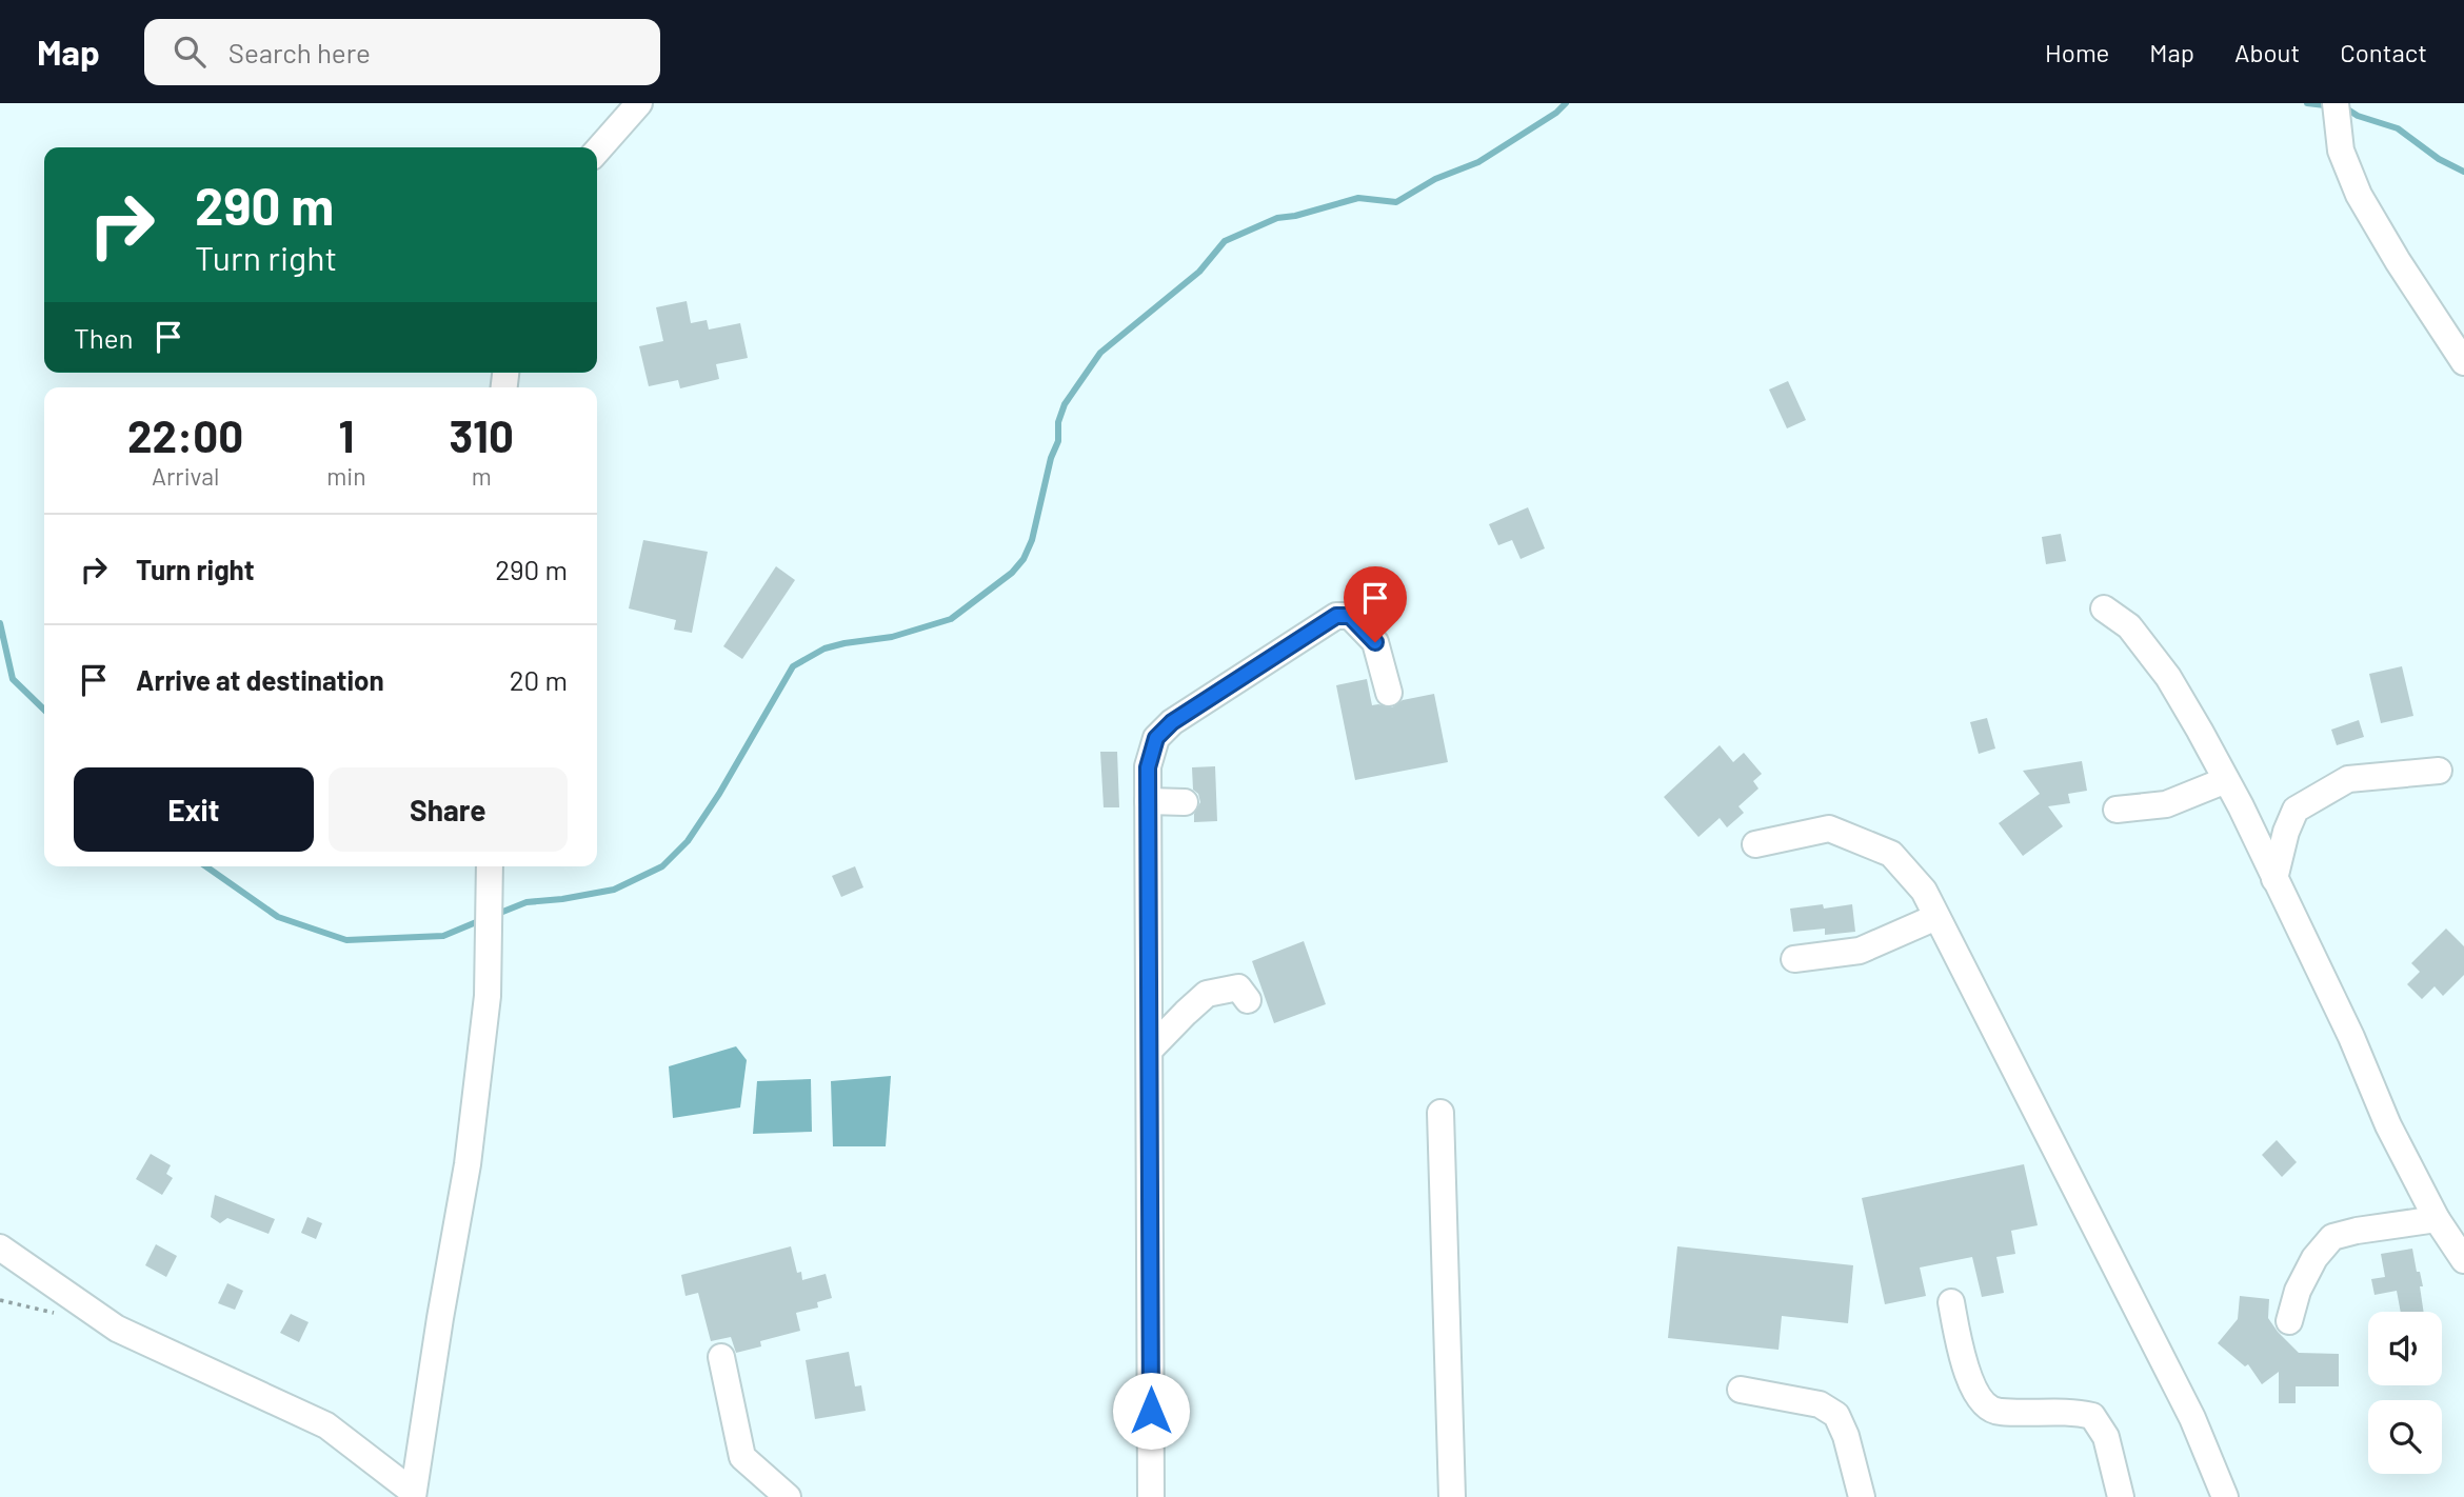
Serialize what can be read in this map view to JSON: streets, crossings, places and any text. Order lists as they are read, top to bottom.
{
  "page": {
    "header": "Map",
    "search": "Search here",
    "nav": [
      "Home",
      "Map",
      "About",
      "Contact"
    ],
    "turn": ["290 m", "Turn right"],
    "then": "Then",
    "eta": [
      "22:00",
      "Arrival",
      "1",
      "min",
      "310",
      "m"
    ],
    "list": [
      {
        "name": "Turn right",
        "value": "290 m"
      },
      {
        "name": "Arrive at destination",
        "value": "20 m"
      }
    ],
    "buttons": ["Exit", "Share"]
  }
}
